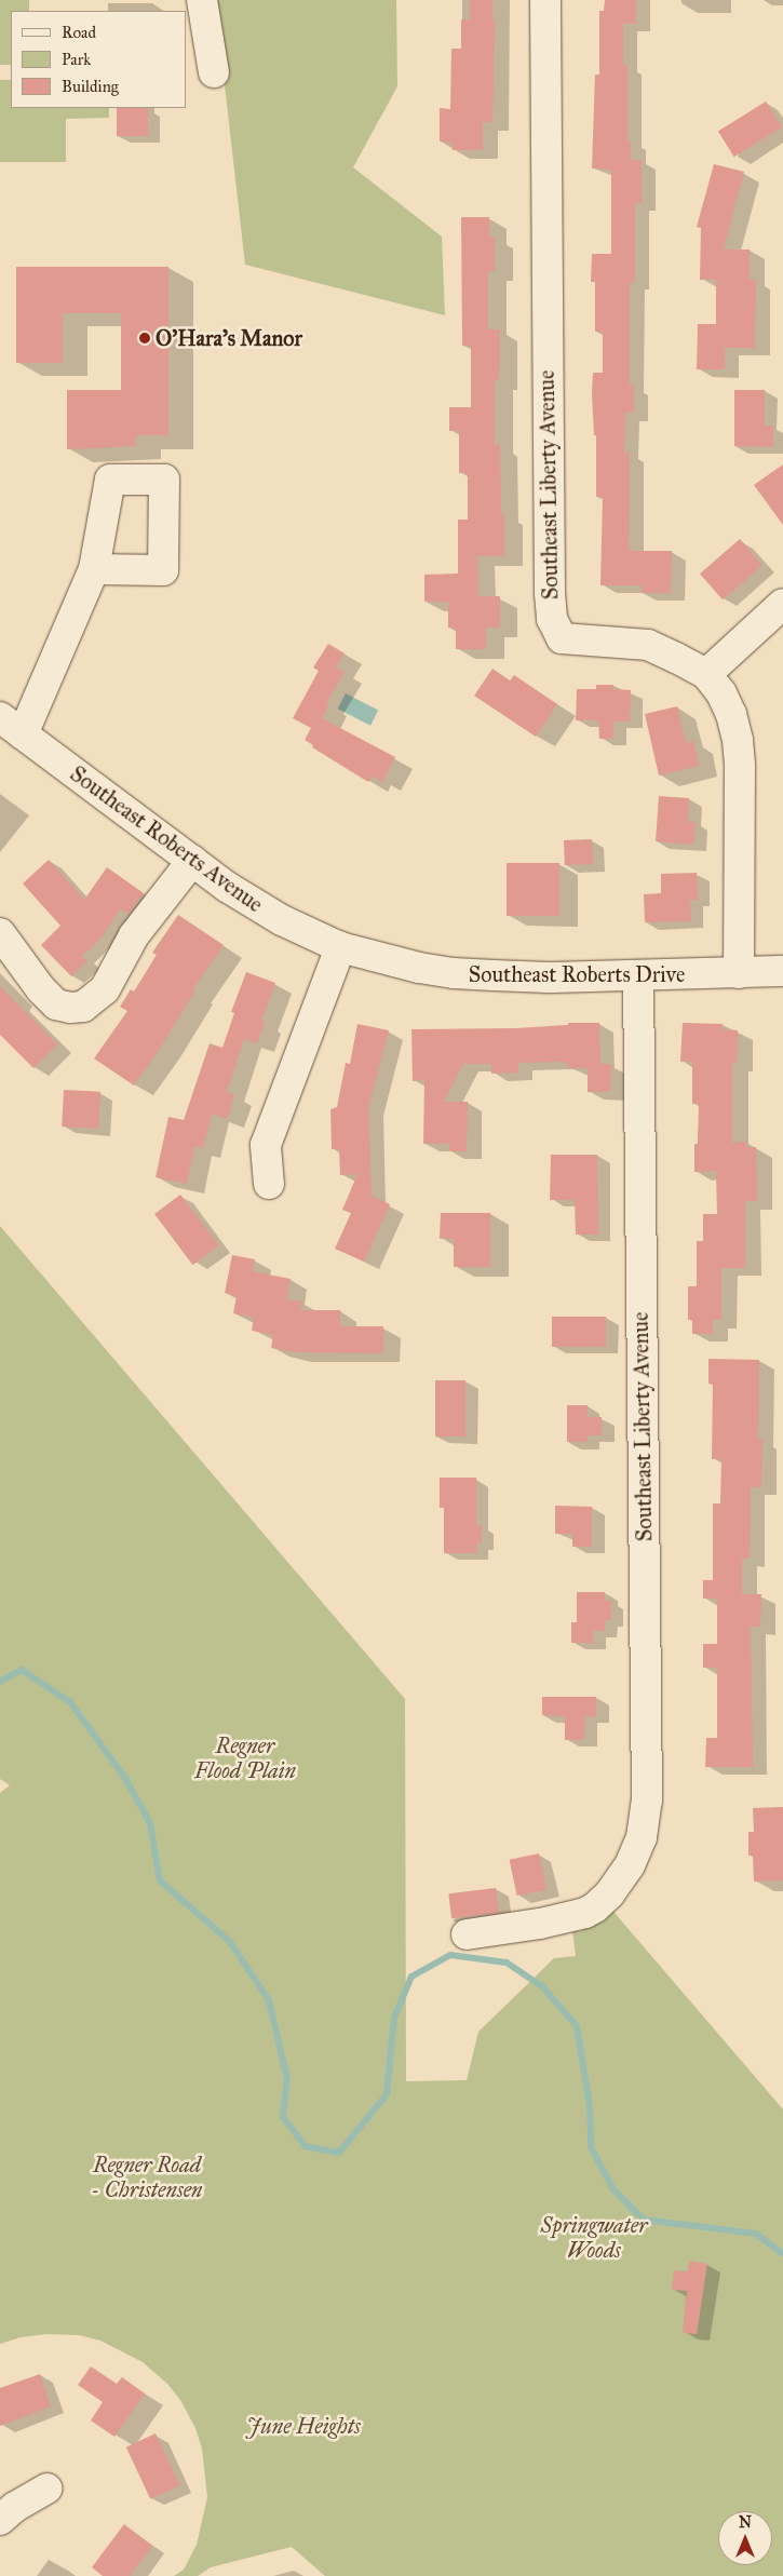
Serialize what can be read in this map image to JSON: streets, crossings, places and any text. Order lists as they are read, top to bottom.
{
  "streets": {
    "street": ["Southeast Liberty Avenue", "Southeast Roberts Avenue", "Southeast Roberts Drive"]
  },
  "crossings": [
    ["Southeast Liberty Avenue", "Southeast Roberts Drive"],
    ["Southeast Roberts Avenue", "Southeast Roberts Drive"]
  ],
  "parks": [
    "Regner Flood Plain",
    "Regner Road - Christensen",
    "Springwater Woods",
    "June Heights"
  ],
  "places": ["O'Hara's Manor"],
  "legend": ["Road", "Park", "Building"],
  "north": "top"
}
